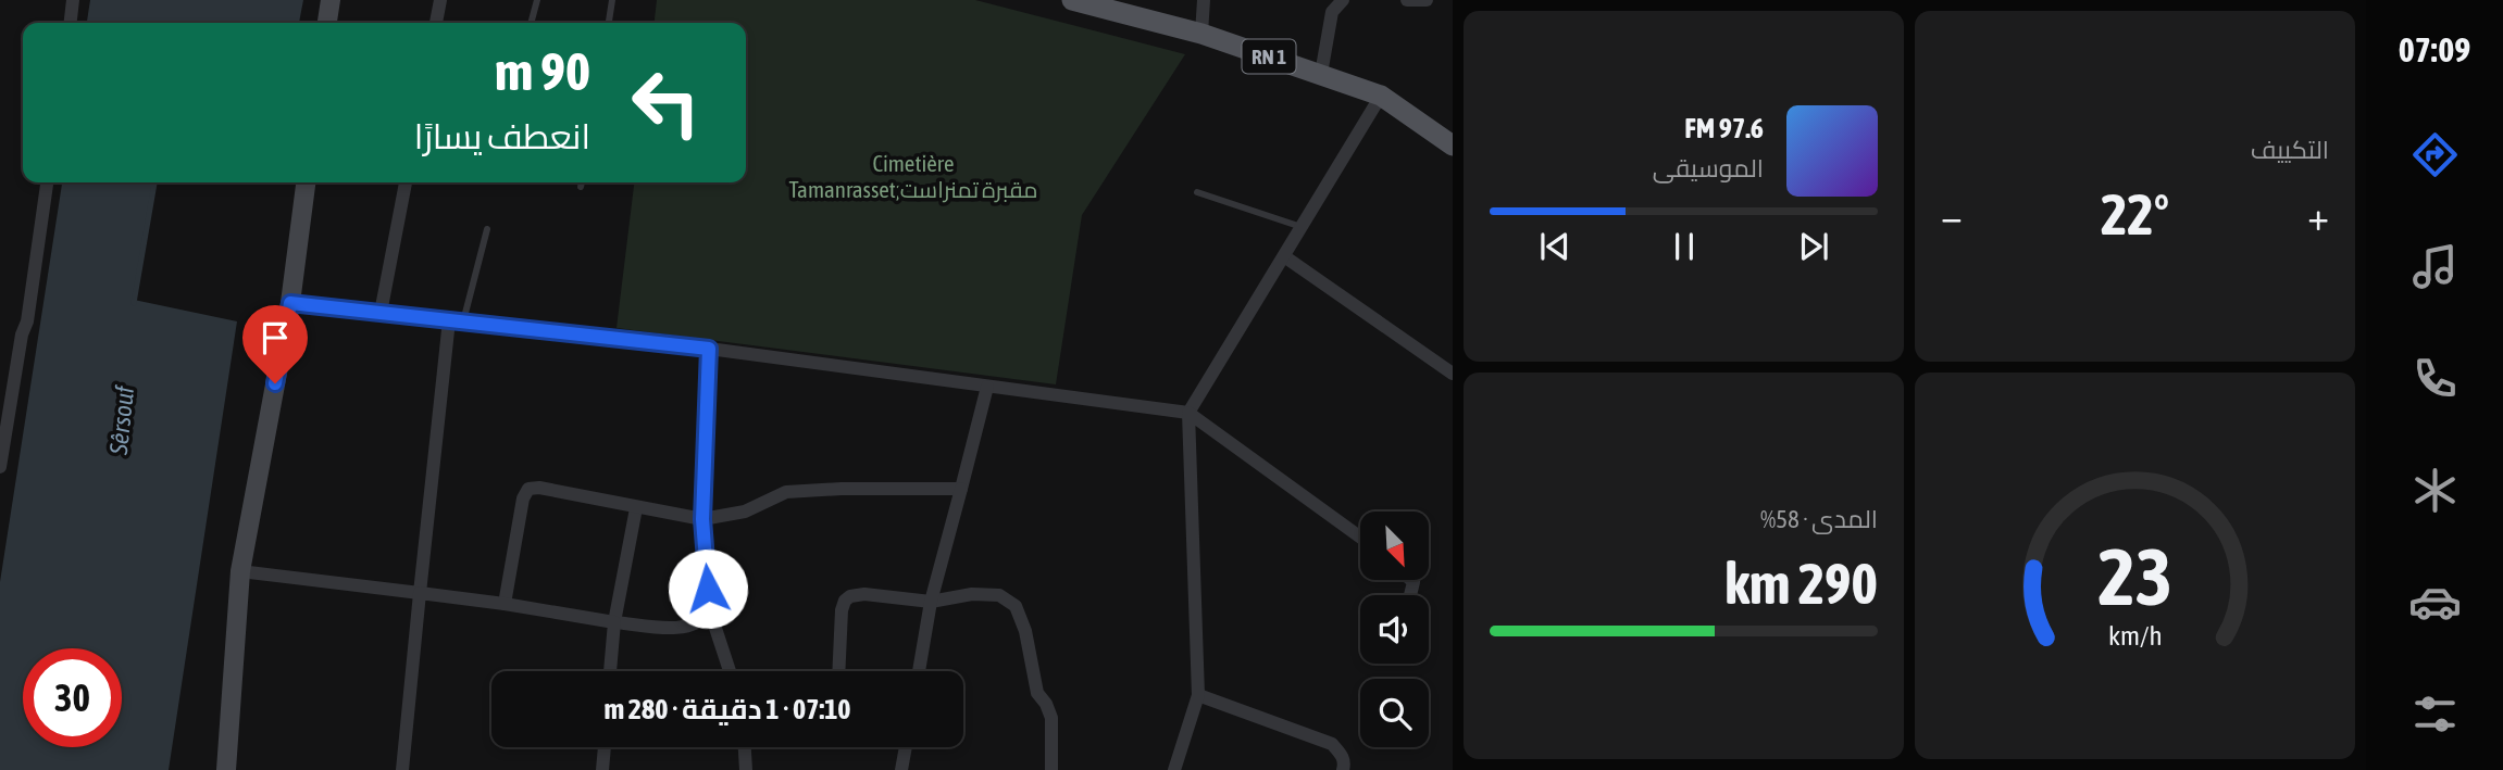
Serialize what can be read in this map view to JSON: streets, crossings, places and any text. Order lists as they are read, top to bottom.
{
  "streets": {
    "main road": ["RN 1"]
  },
  "water": ["Sêrsouf"],
  "parks": ["Cimetière Tamanrasset;مقبرة تمنراست"],
  "north": "bottom right",
  "page": {
    "tabs": "07:09",
    "tile": [
      "التكييف",
      ["المدى · 58%", "290 km"]
    ],
    "turn": ["90 m", "انعطف يسارًا"],
    "song": ["97.6 FM", "الموسيقى"],
    "heat": ["−", "22°", "+"],
    "limit": "30",
    "trip": "07:10 · 1 دقيقة · 280 m",
    "gauge": ["23", "km/h"]
  }
}
